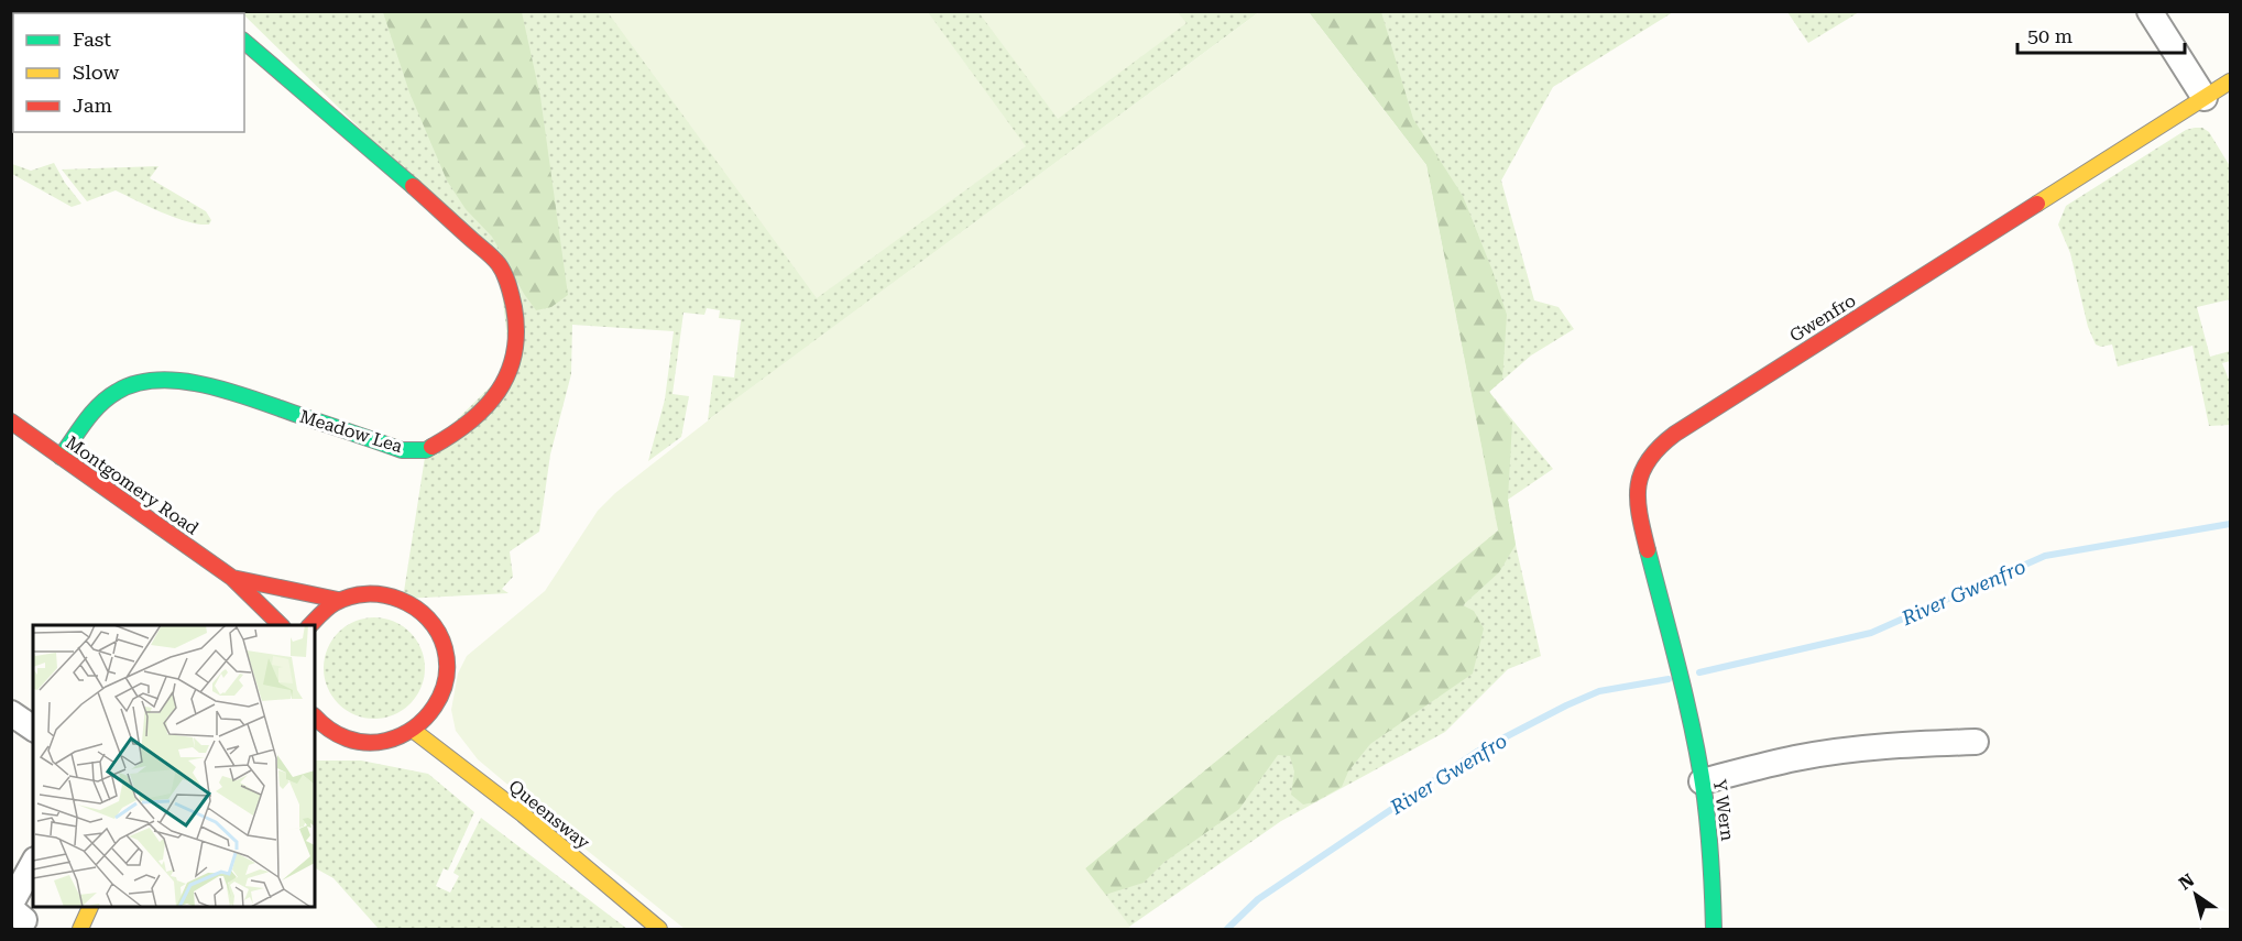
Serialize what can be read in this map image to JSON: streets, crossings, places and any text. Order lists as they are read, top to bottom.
{
  "streets": {
    "street": [
      "Gwenfro",
      "Meadow Lea",
      "Montgomery Road",
      "Y Wern",
      "Queensway"
    ]
  },
  "crossings": [
    ["Gwenfro", "Y Wern"],
    ["Meadow Lea", "Montgomery Road"]
  ],
  "water": ["River Gwenfro"],
  "legend": ["Fast", "Slow", "Jam"],
  "scale_bar": "50 m",
  "north": "top left"
}
